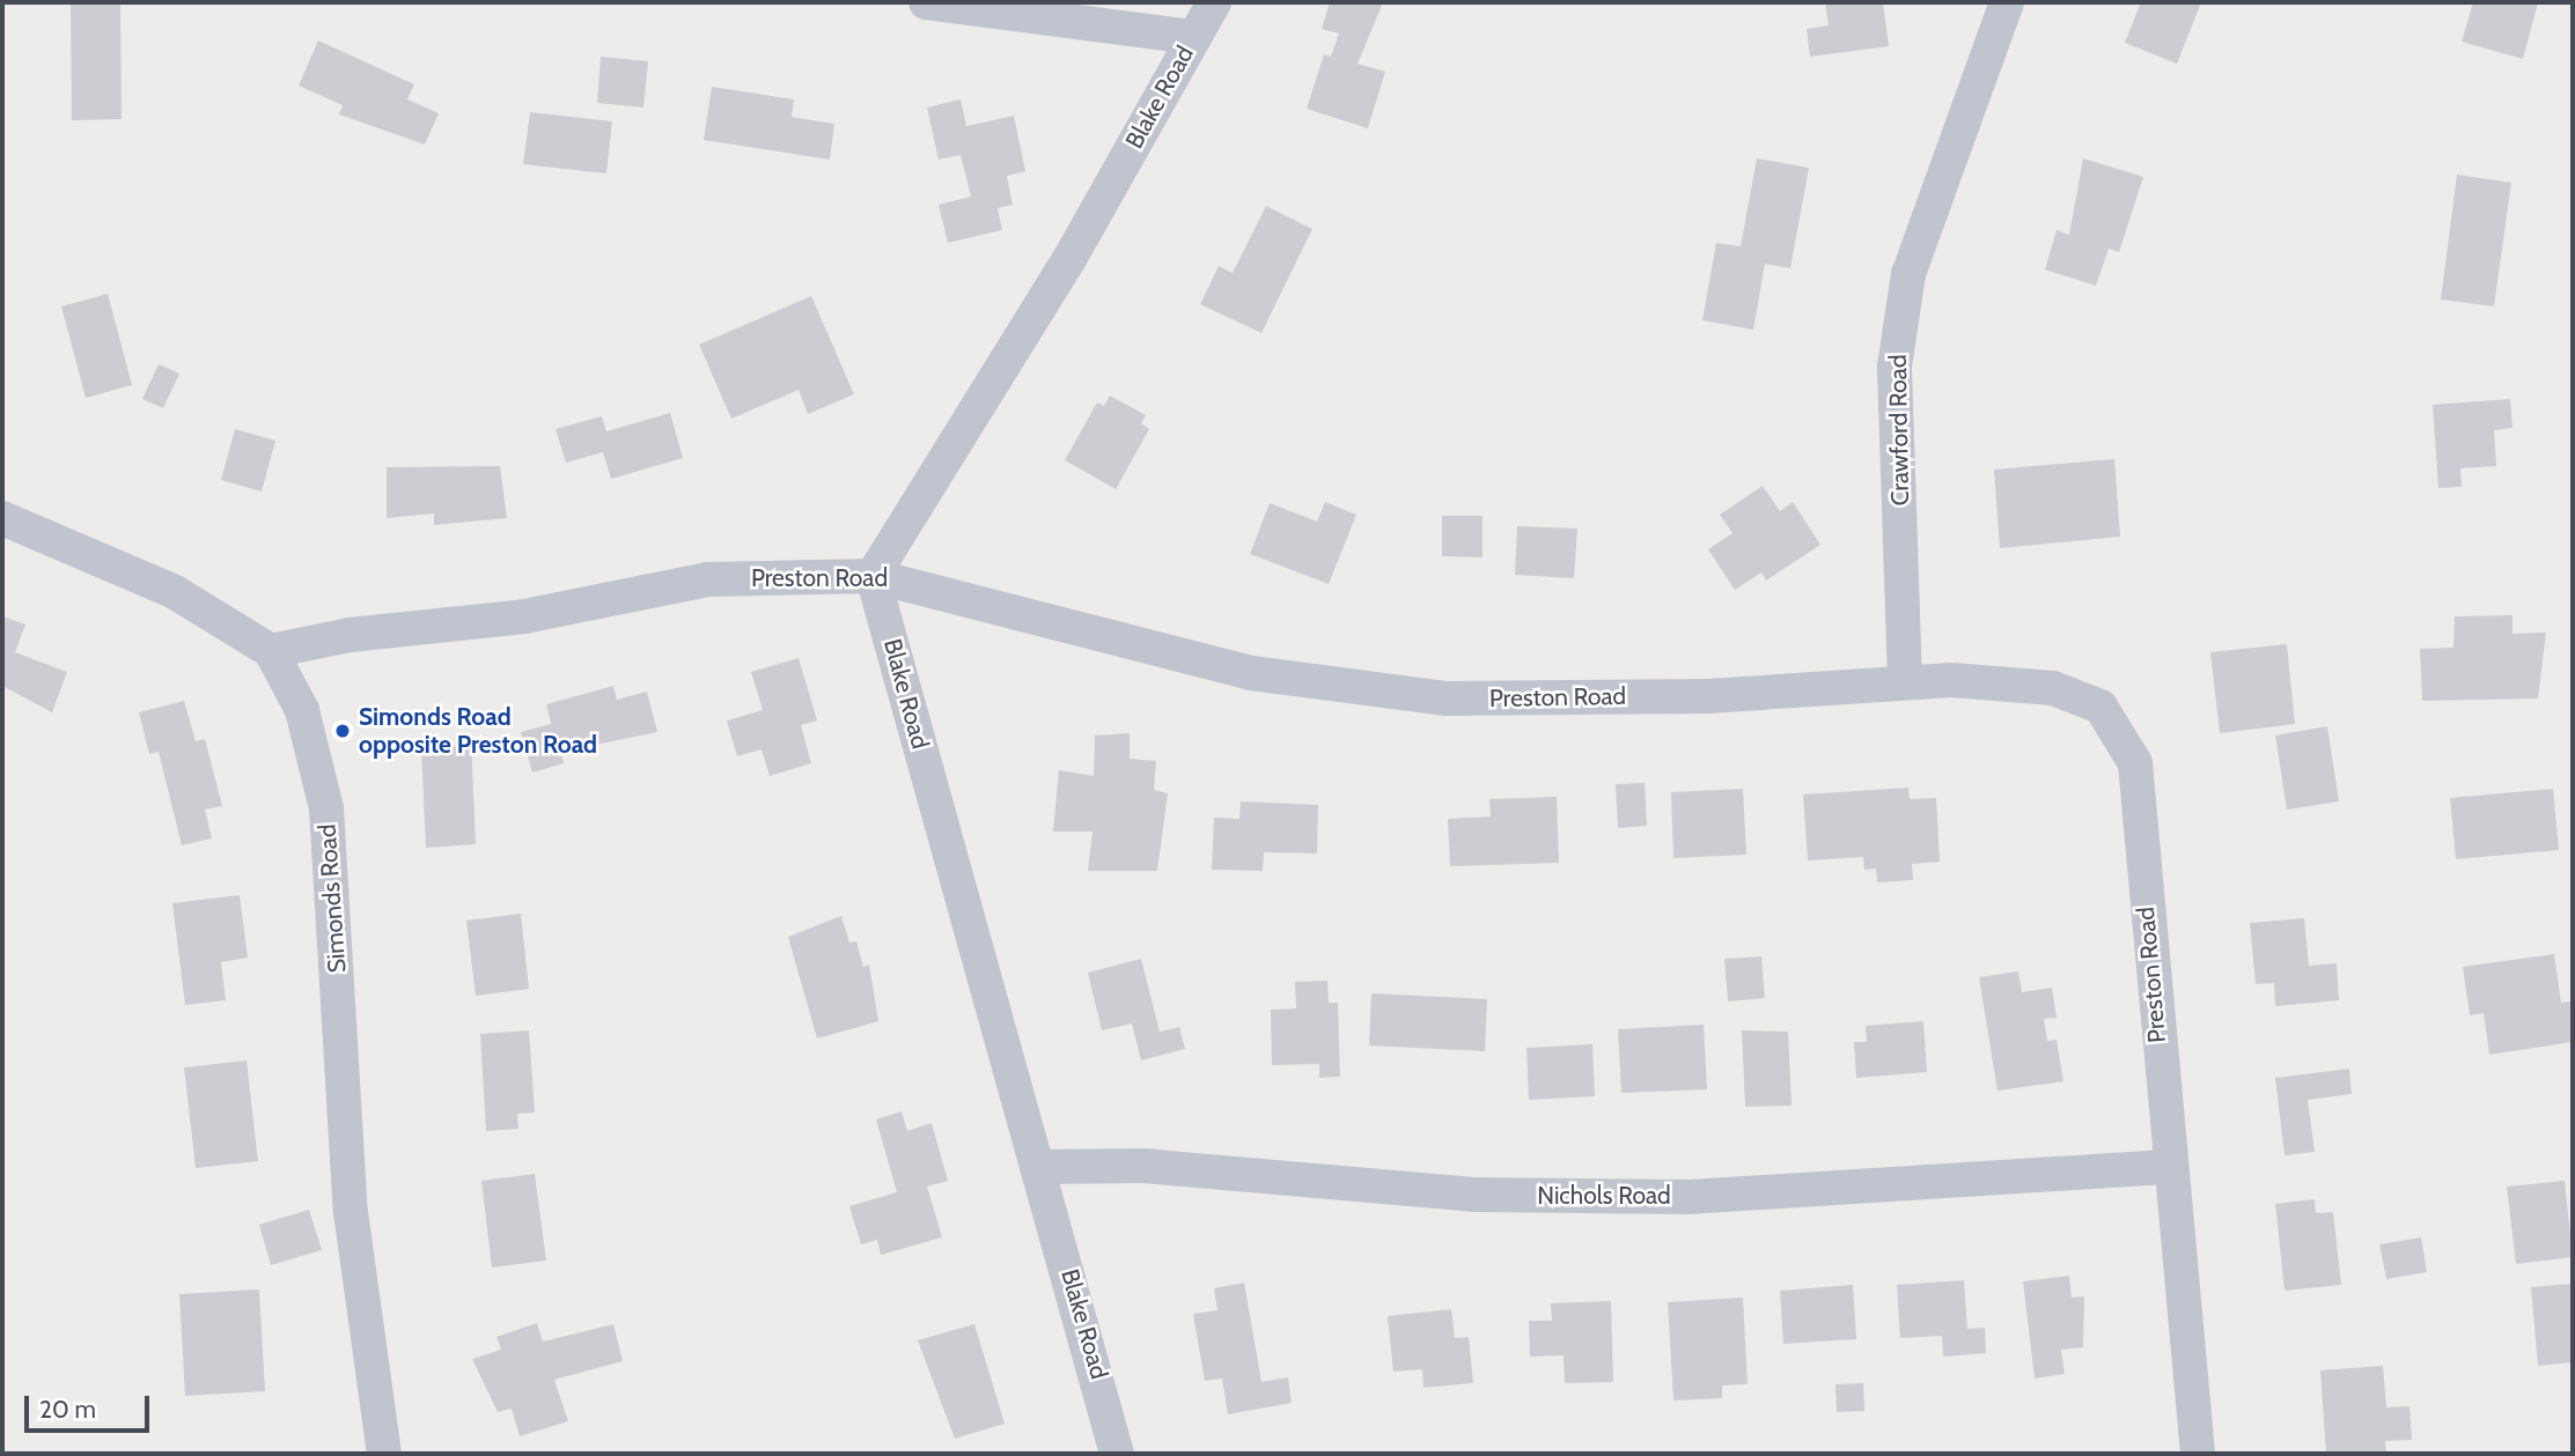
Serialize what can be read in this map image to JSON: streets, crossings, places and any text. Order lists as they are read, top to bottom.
{
  "streets": {
    "street": [
      "Blake Road",
      "Crawford Road",
      "Preston Road",
      "Simonds Road",
      "Nichols Road"
    ]
  },
  "crossings": [
    ["Blake Road", "Preston Road"],
    ["Blake Road", "Nichols Road"],
    ["Crawford Road", "Preston Road"],
    ["Preston Road", "Simonds Road"],
    ["Preston Road", "Nichols Road"]
  ],
  "places": ["Simonds Road opposite Preston Road"],
  "scale_bar": "20 m"
}
